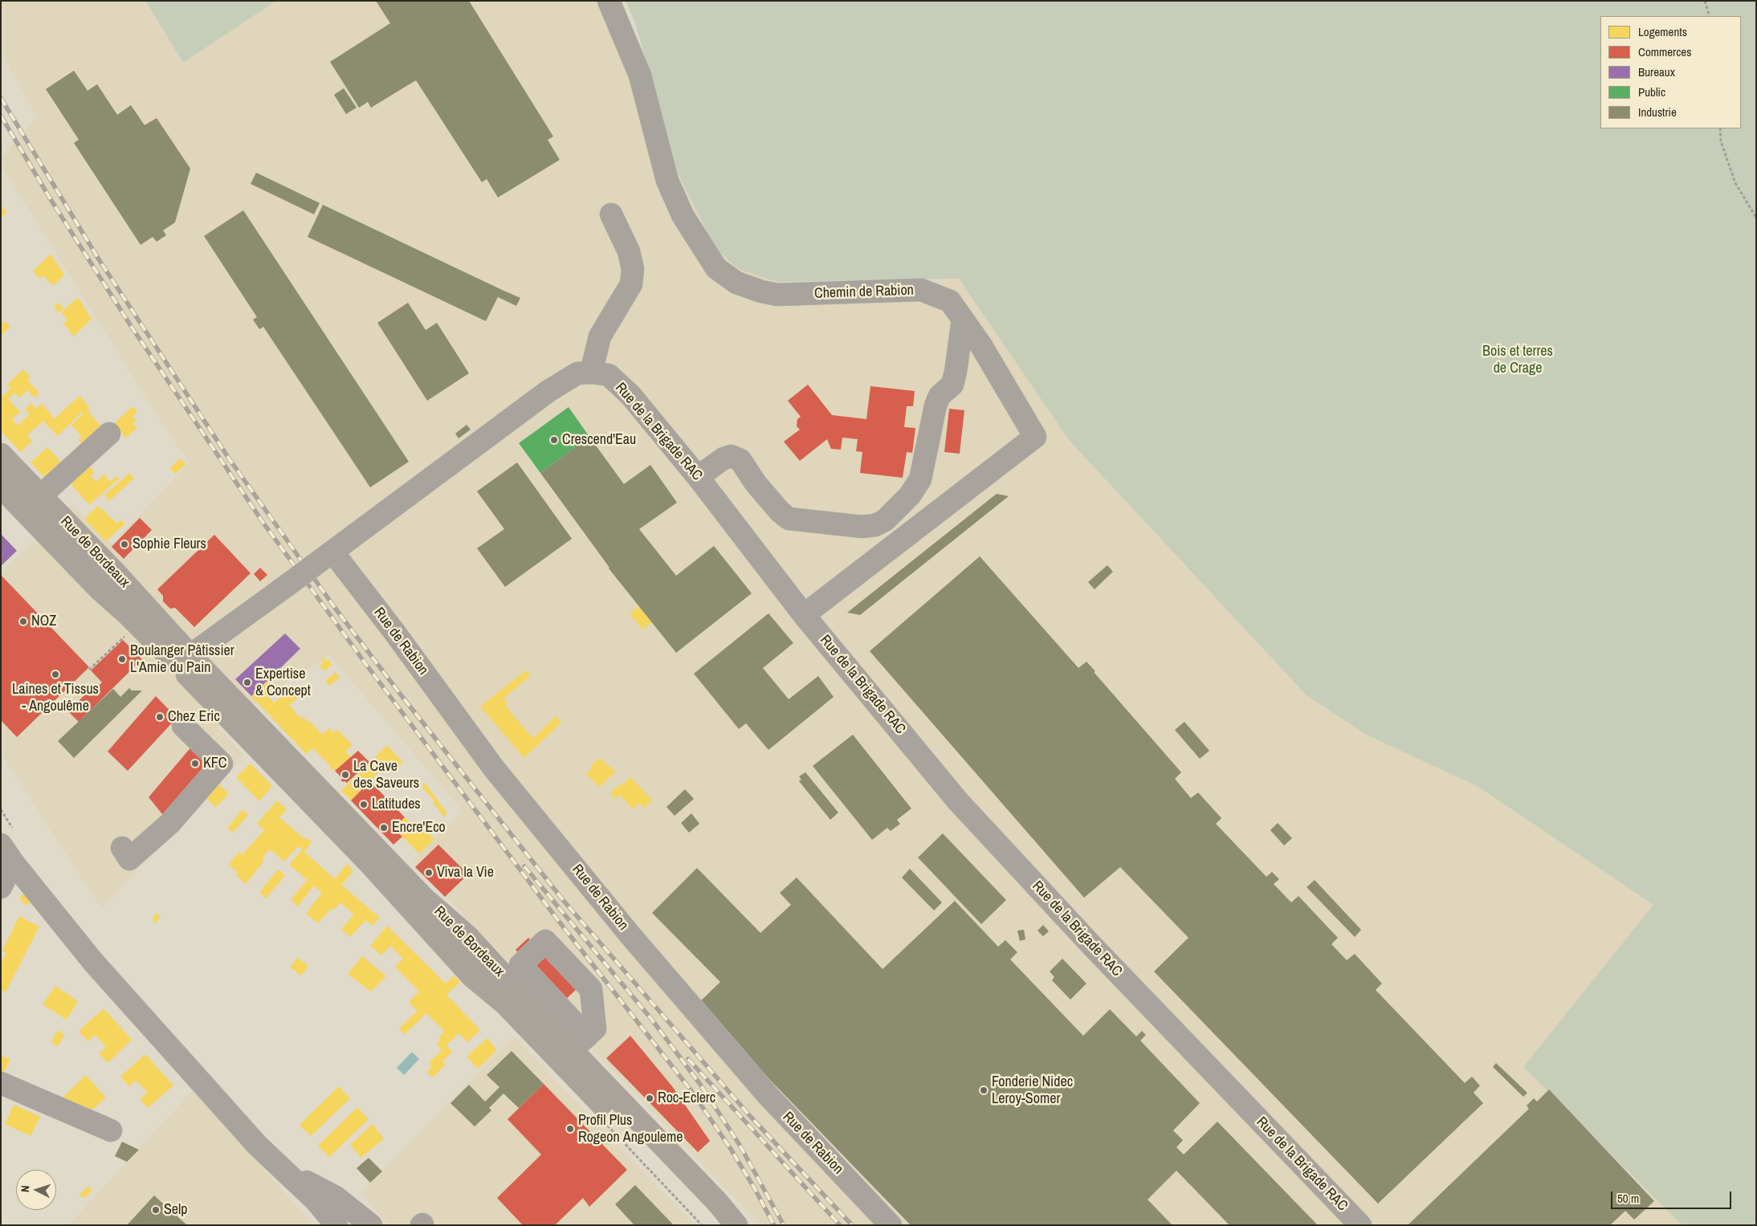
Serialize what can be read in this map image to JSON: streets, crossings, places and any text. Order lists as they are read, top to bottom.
{
  "streets": {
    "main road": ["Rue de Bordeaux"],
    "street": ["Chemin de Rabion", "Rue de la Brigade RAC", "Rue de Rabion"]
  },
  "crossings": [
    ["Chemin de Rabion", "Rue de la Brigade RAC"],
    ["Rue de la Brigade RAC", "Rue de Bordeaux"],
    ["Rue de la Brigade RAC", "Rue de Rabion"]
  ],
  "parks": ["Bois et terres de Crage"],
  "places": [
    "Crescend'Eau",
    "Sophie Fleurs",
    "NOZ",
    "Boulanger Pâtissier L'Amie du Pain",
    "Laines et Tissus - Angoulême",
    "Expertise & Concept",
    "Chez Eric",
    "KFC",
    "La Cave des Saveurs",
    "Latitudes",
    "Encre'Eco",
    "Viva la Vie",
    "Fonderie Nidec Leroy-Somer",
    "Roc-Eclerc",
    "Profil Plus Rogeon Angouleme",
    "Selp"
  ],
  "legend": [
    "Logements",
    "Commerces",
    "Bureaux",
    "Public",
    "Industrie"
  ],
  "scale_bar": "50 m",
  "north": "left"
}
